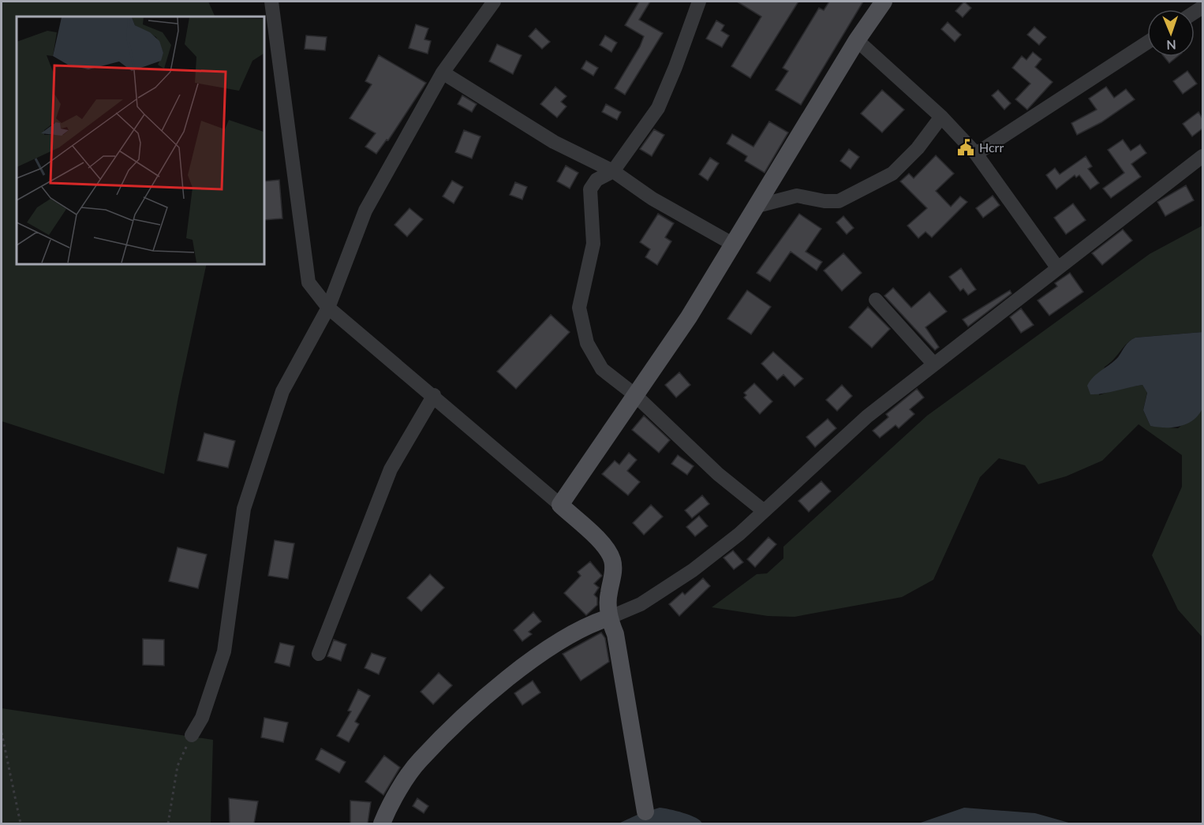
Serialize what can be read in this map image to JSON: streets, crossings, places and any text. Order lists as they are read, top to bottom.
{
  "places": {
    "public building": ["Hcrr"]
  },
  "north": "bottom"
}
